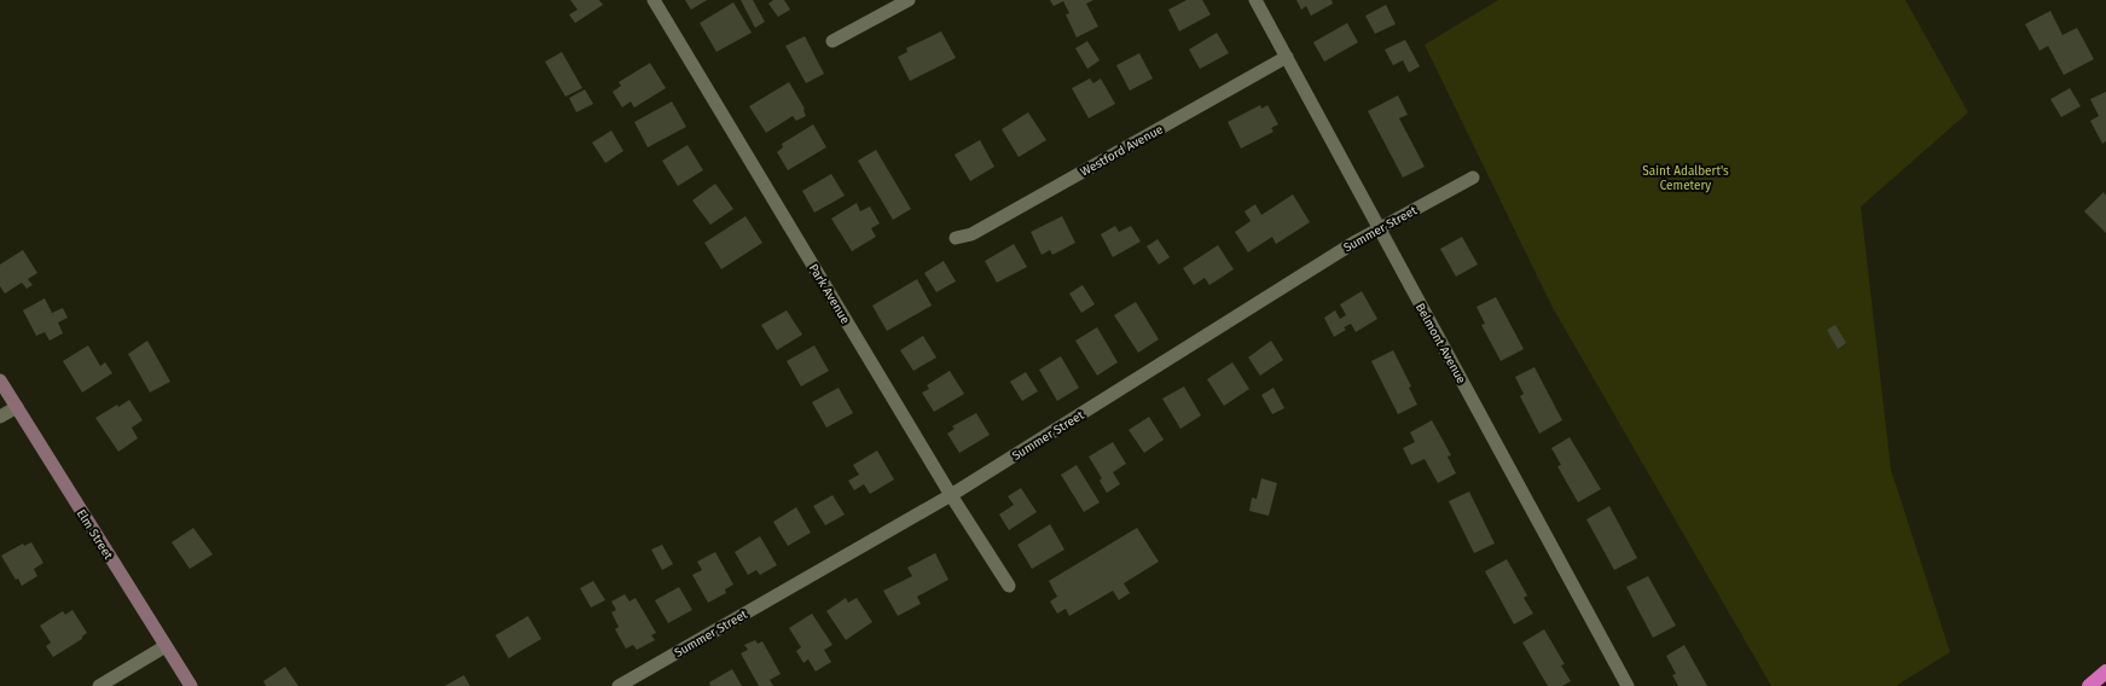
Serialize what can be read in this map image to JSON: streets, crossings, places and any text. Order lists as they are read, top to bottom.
{
  "streets": {
    "main road": ["Elm Street"],
    "street": [
      "Westford Avenue",
      "Summer Street",
      "Park Avenue",
      "Belmont Avenue"
    ]
  },
  "crossings": [
    ["Westford Avenue", "Belmont Avenue"],
    ["Summer Street", "Park Avenue"],
    ["Summer Street", "Belmont Avenue"]
  ],
  "parks": ["Saint Adalbert's Cemetery"]
}
